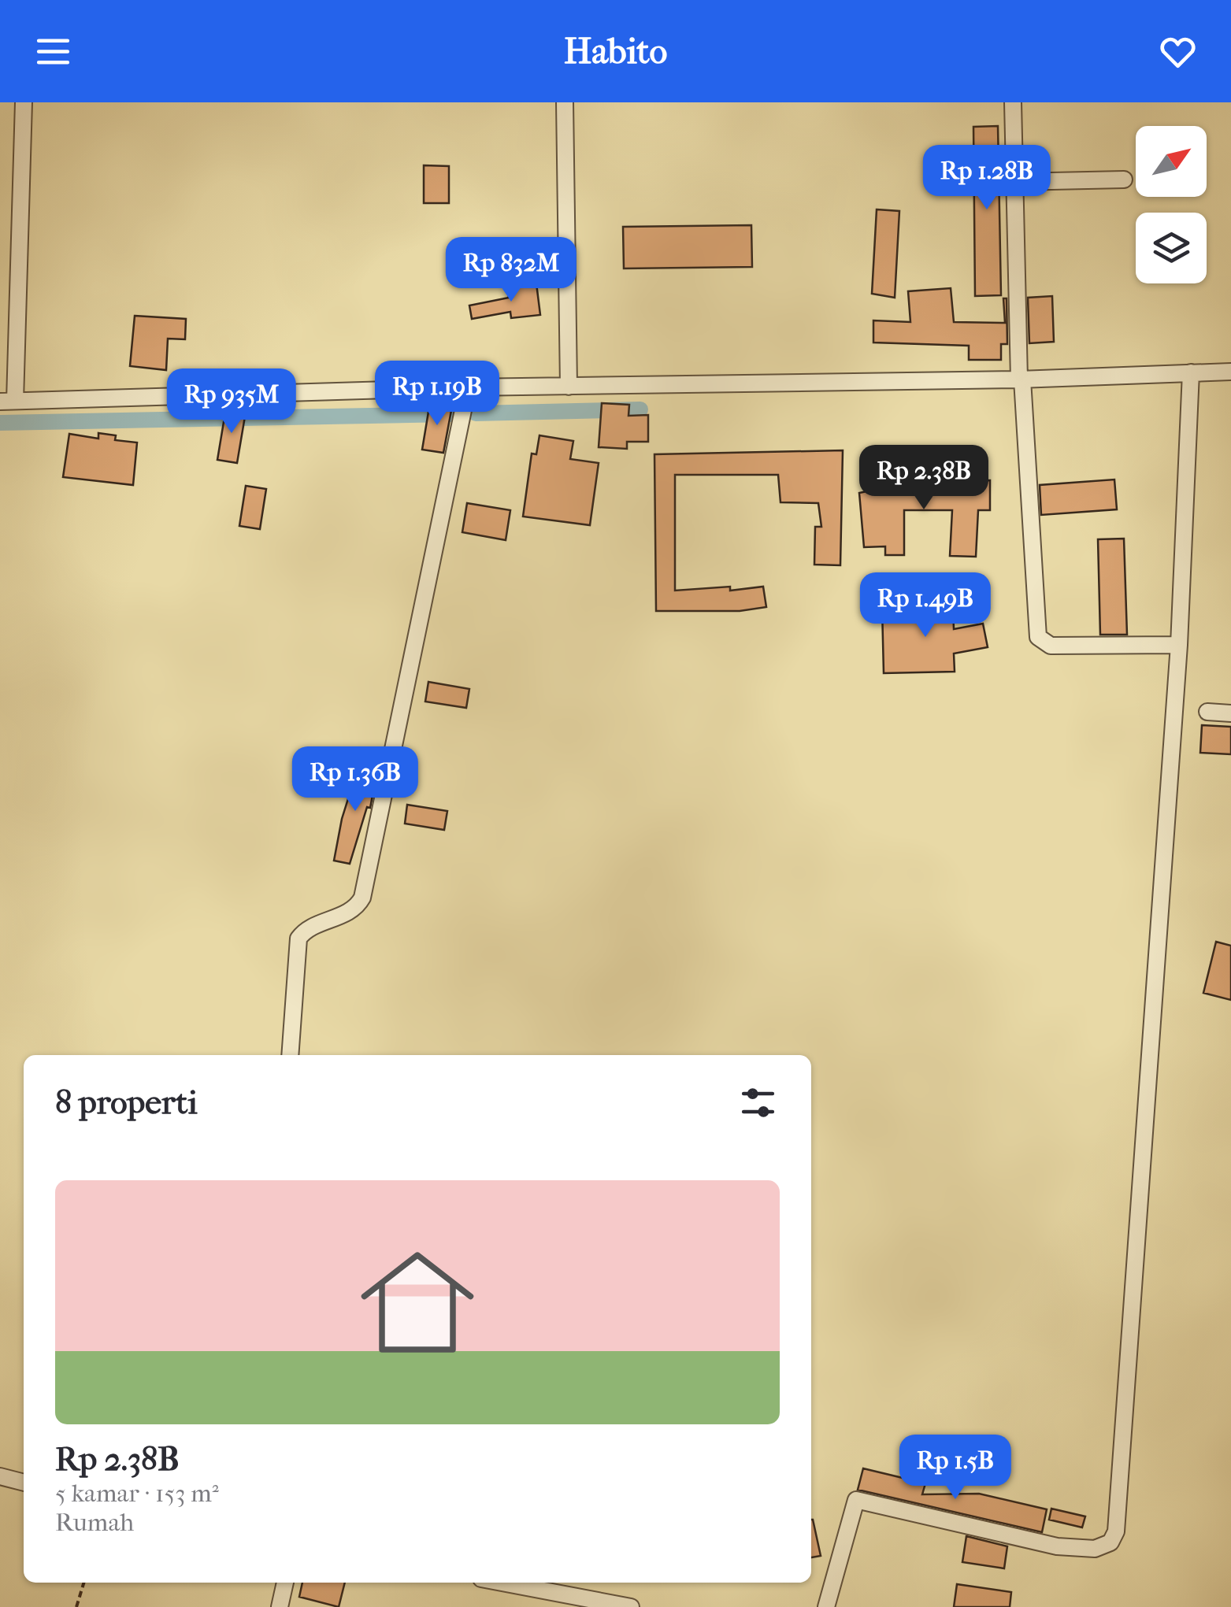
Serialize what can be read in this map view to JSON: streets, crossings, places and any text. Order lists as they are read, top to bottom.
{
  "north": "top right",
  "page": {
    "header": "Habito",
    "price": [
      "Rp 1.28B",
      "Rp 832M",
      "Rp 1.19B",
      "Rp 935M",
      "Rp 2.38B",
      "Rp 1.49B",
      "Rp 1.36B",
      "Rp 1.5B"
    ],
    "heading": "8 properti",
    "list": [
      {
        "name": "Rp 2.38B",
        "note": "5 kamar · 153 m² · Rumah"
      }
    ]
  }
}
